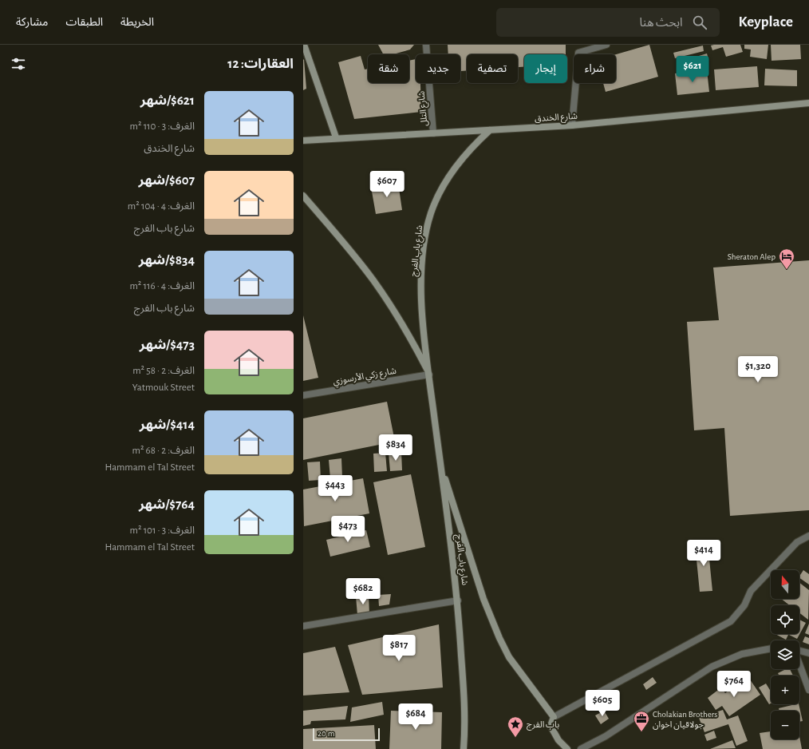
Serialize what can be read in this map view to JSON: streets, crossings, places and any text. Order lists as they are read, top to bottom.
{
  "streets": {
    "main road": ["شارع الخندق", "شارع باب الفرج"],
    "street": ["شارع التلل", "شارع زكي الأرسوزي"]
  },
  "crossings": [
    ["شارع التلل", "شارع الخندق"],
    ["شارع الخندق", "شارع باب الفرج"],
    ["شارع باب الفرج", "شارع زكي الأرسوزي"]
  ],
  "places": {
    "hotel": ["Sheraton Alep"],
    "office": ["Cholakian Brothers جولاقيان اخوان"],
    "place": ["باب الفرج"]
  },
  "scale_bar": "20 m",
  "north": "top",
  "page": {
    "header": "Keyplace",
    "search": "ابحث هنا",
    "nav": ["الخريطة", "الطبقات", "مشاركة"],
    "heading": "العقارات: 12",
    "chip": [
      "شراء",
      "إيجار",
      "تصفية",
      "جديد",
      "شقة"
    ],
    "price": [
      "$621",
      "$607",
      "$1,320",
      "$834",
      "$443",
      "$473",
      "$414",
      "$682",
      "$817",
      "$764",
      "$605",
      "$684"
    ],
    "list": [
      {
        "name": "$621/شهر",
        "note": "الغرف: 3 · 110 m² · شارع الخندق"
      },
      {
        "name": "$607/شهر",
        "note": "الغرف: 4 · 104 m² · شارع باب الفرج"
      },
      {
        "name": "$834/شهر",
        "note": "الغرف: 4 · 116 m² · شارع باب الفرج"
      },
      {
        "name": "$473/شهر",
        "note": "الغرف: 2 · 58 m² · Yatmouk Street"
      },
      {
        "name": "$414/شهر",
        "note": "الغرف: 2 · 68 m² · Hammam el Tal Street"
      },
      {
        "name": "$764/شهر",
        "note": "الغرف: 3 · 101 m² · Hammam el Tal Street"
      }
    ],
    "map_buttons": ["+", "−"],
    "scale": "20 m"
  }
}
